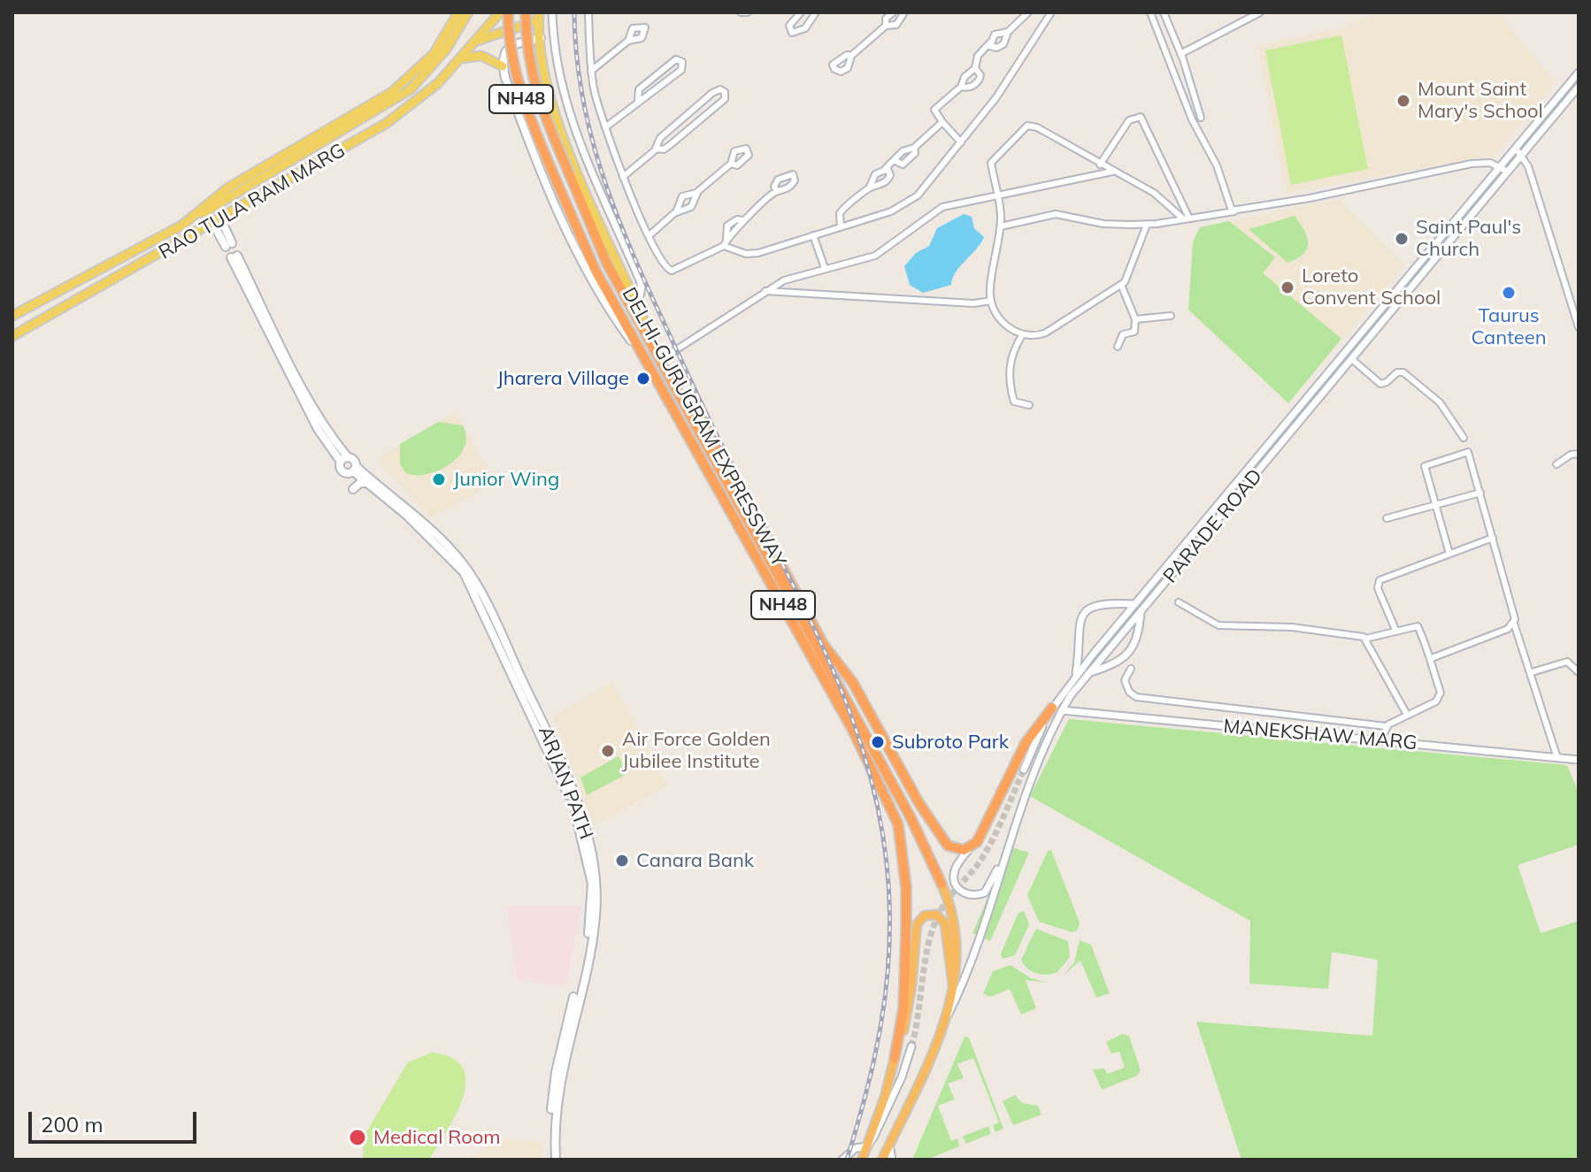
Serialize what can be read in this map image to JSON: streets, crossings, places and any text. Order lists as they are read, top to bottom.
{
  "streets": {
    "highway": ["NH48", "DELHI-GURUGRAM EXPRESSWAY"],
    "main road": ["RAO TULA RAM MARG", "ARJAN PATH"],
    "street": ["PARADE ROAD", "MANEKSHAW MARG"]
  },
  "crossings": [
    ["NH48", "DELHI-GURUGRAM EXPRESSWAY"],
    ["NH48", "PARADE ROAD"],
    ["PARADE ROAD", "MANEKSHAW MARG"]
  ],
  "places": [
    "Mount Saint Mary's School",
    "Saint Paul's Church",
    "Loreto Convent School",
    "Taurus Canteen",
    "Jharera Village",
    "Junior Wing",
    "Subroto Park",
    "Air Force Golden Jubilee Institute",
    "Canara Bank",
    "Medical Room"
  ],
  "scale_bar": "200 m"
}
